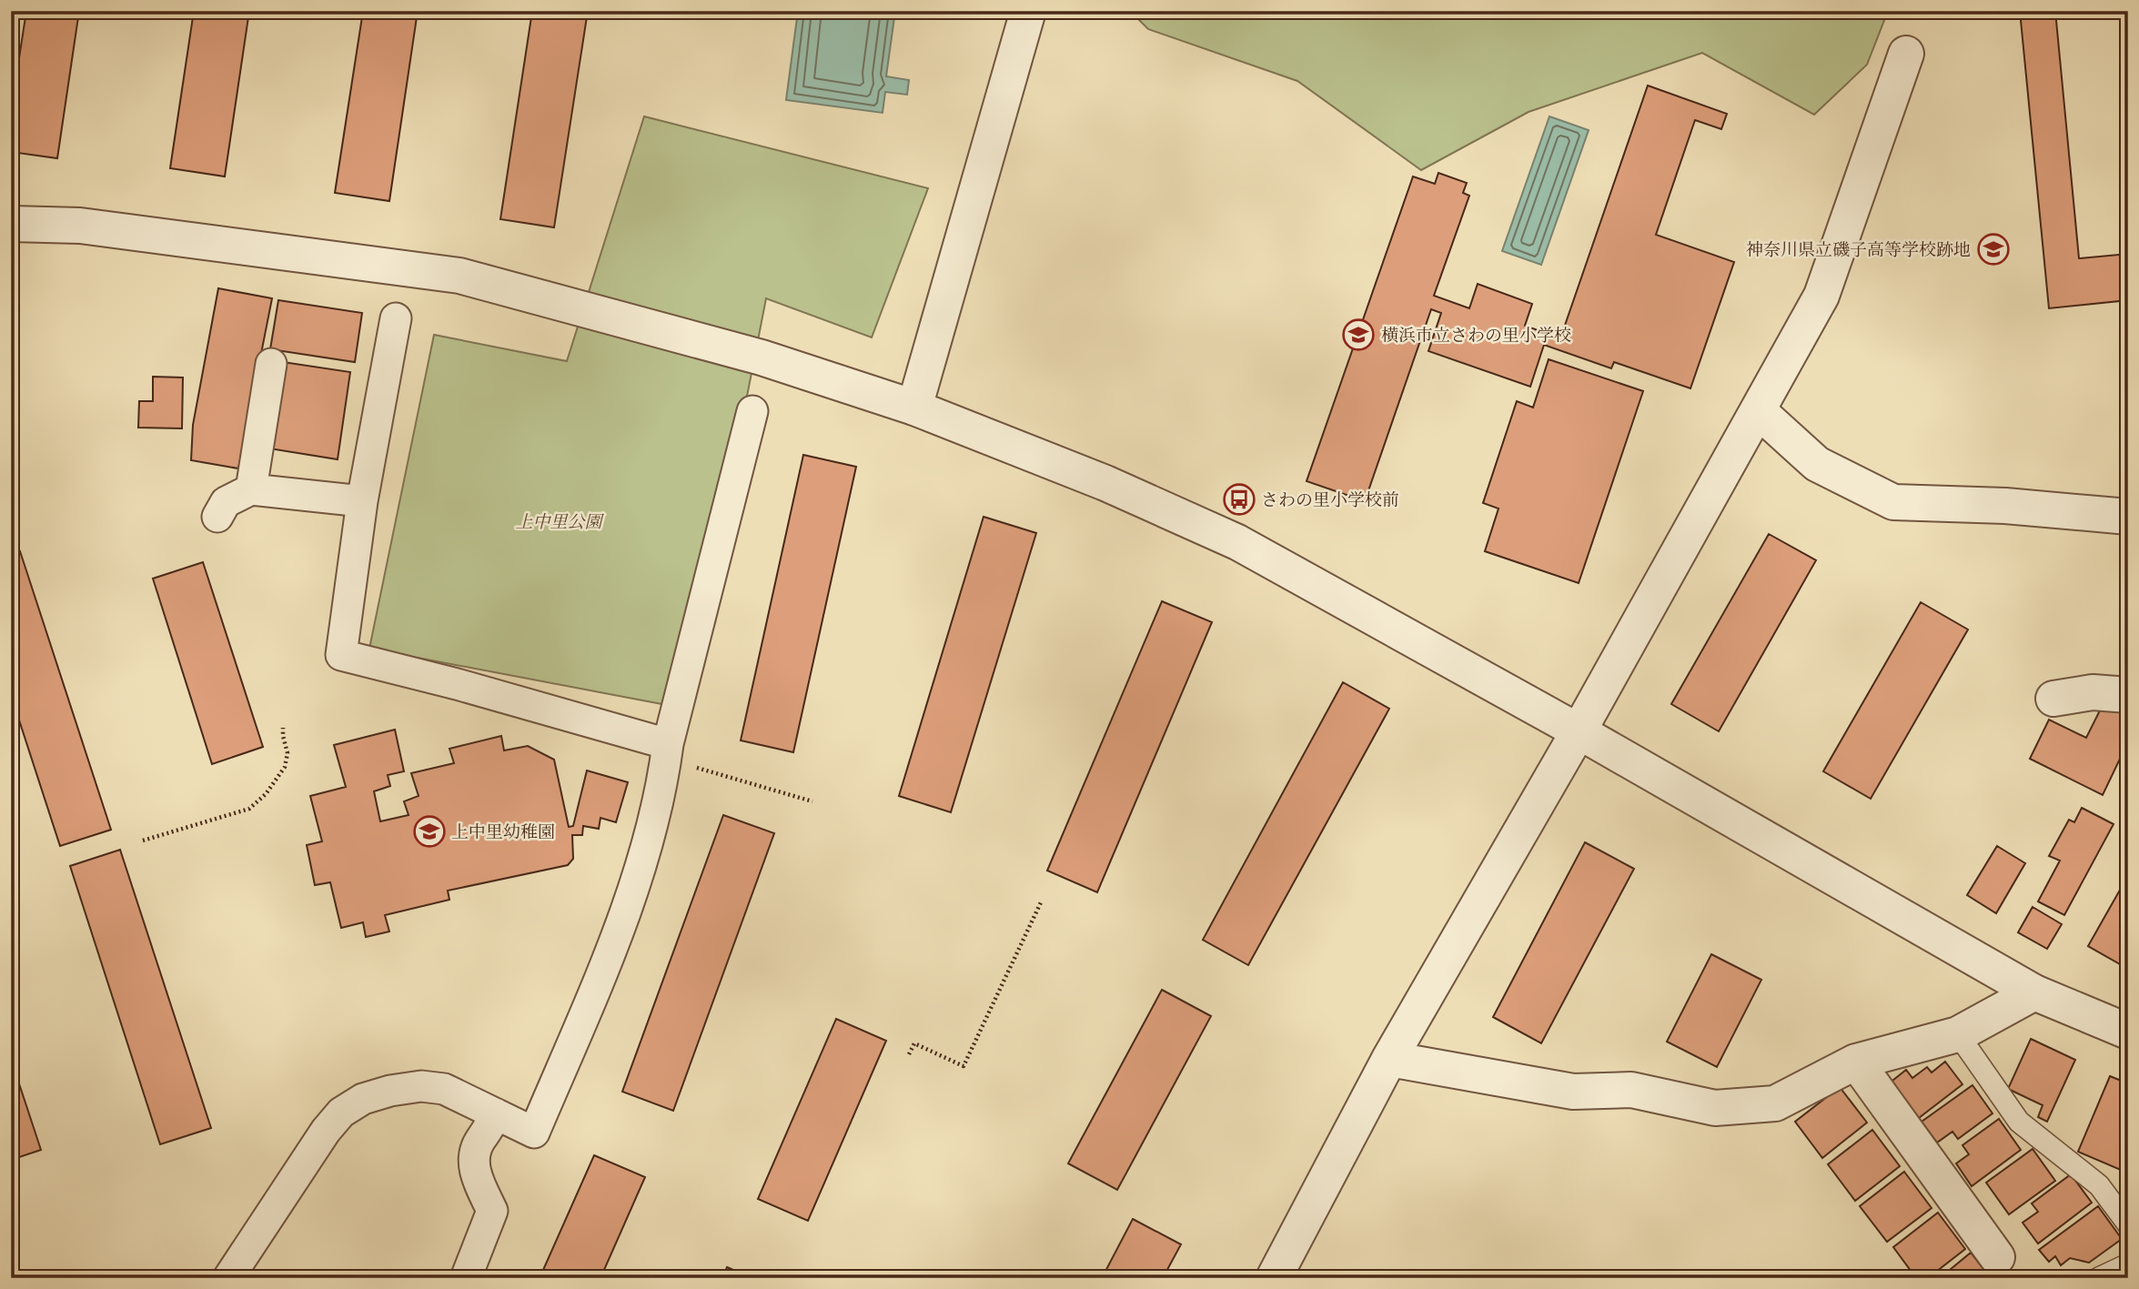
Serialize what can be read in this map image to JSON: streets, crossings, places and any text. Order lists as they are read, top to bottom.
{
  "parks": ["上中里公園"],
  "places": {
    "school or university": ["神奈川県立磯子高等学校跡地", "横浜市立さわの里小学校", "上中里幼稚園"],
    "bus stop": ["さわの里小学校前"]
  }
}
